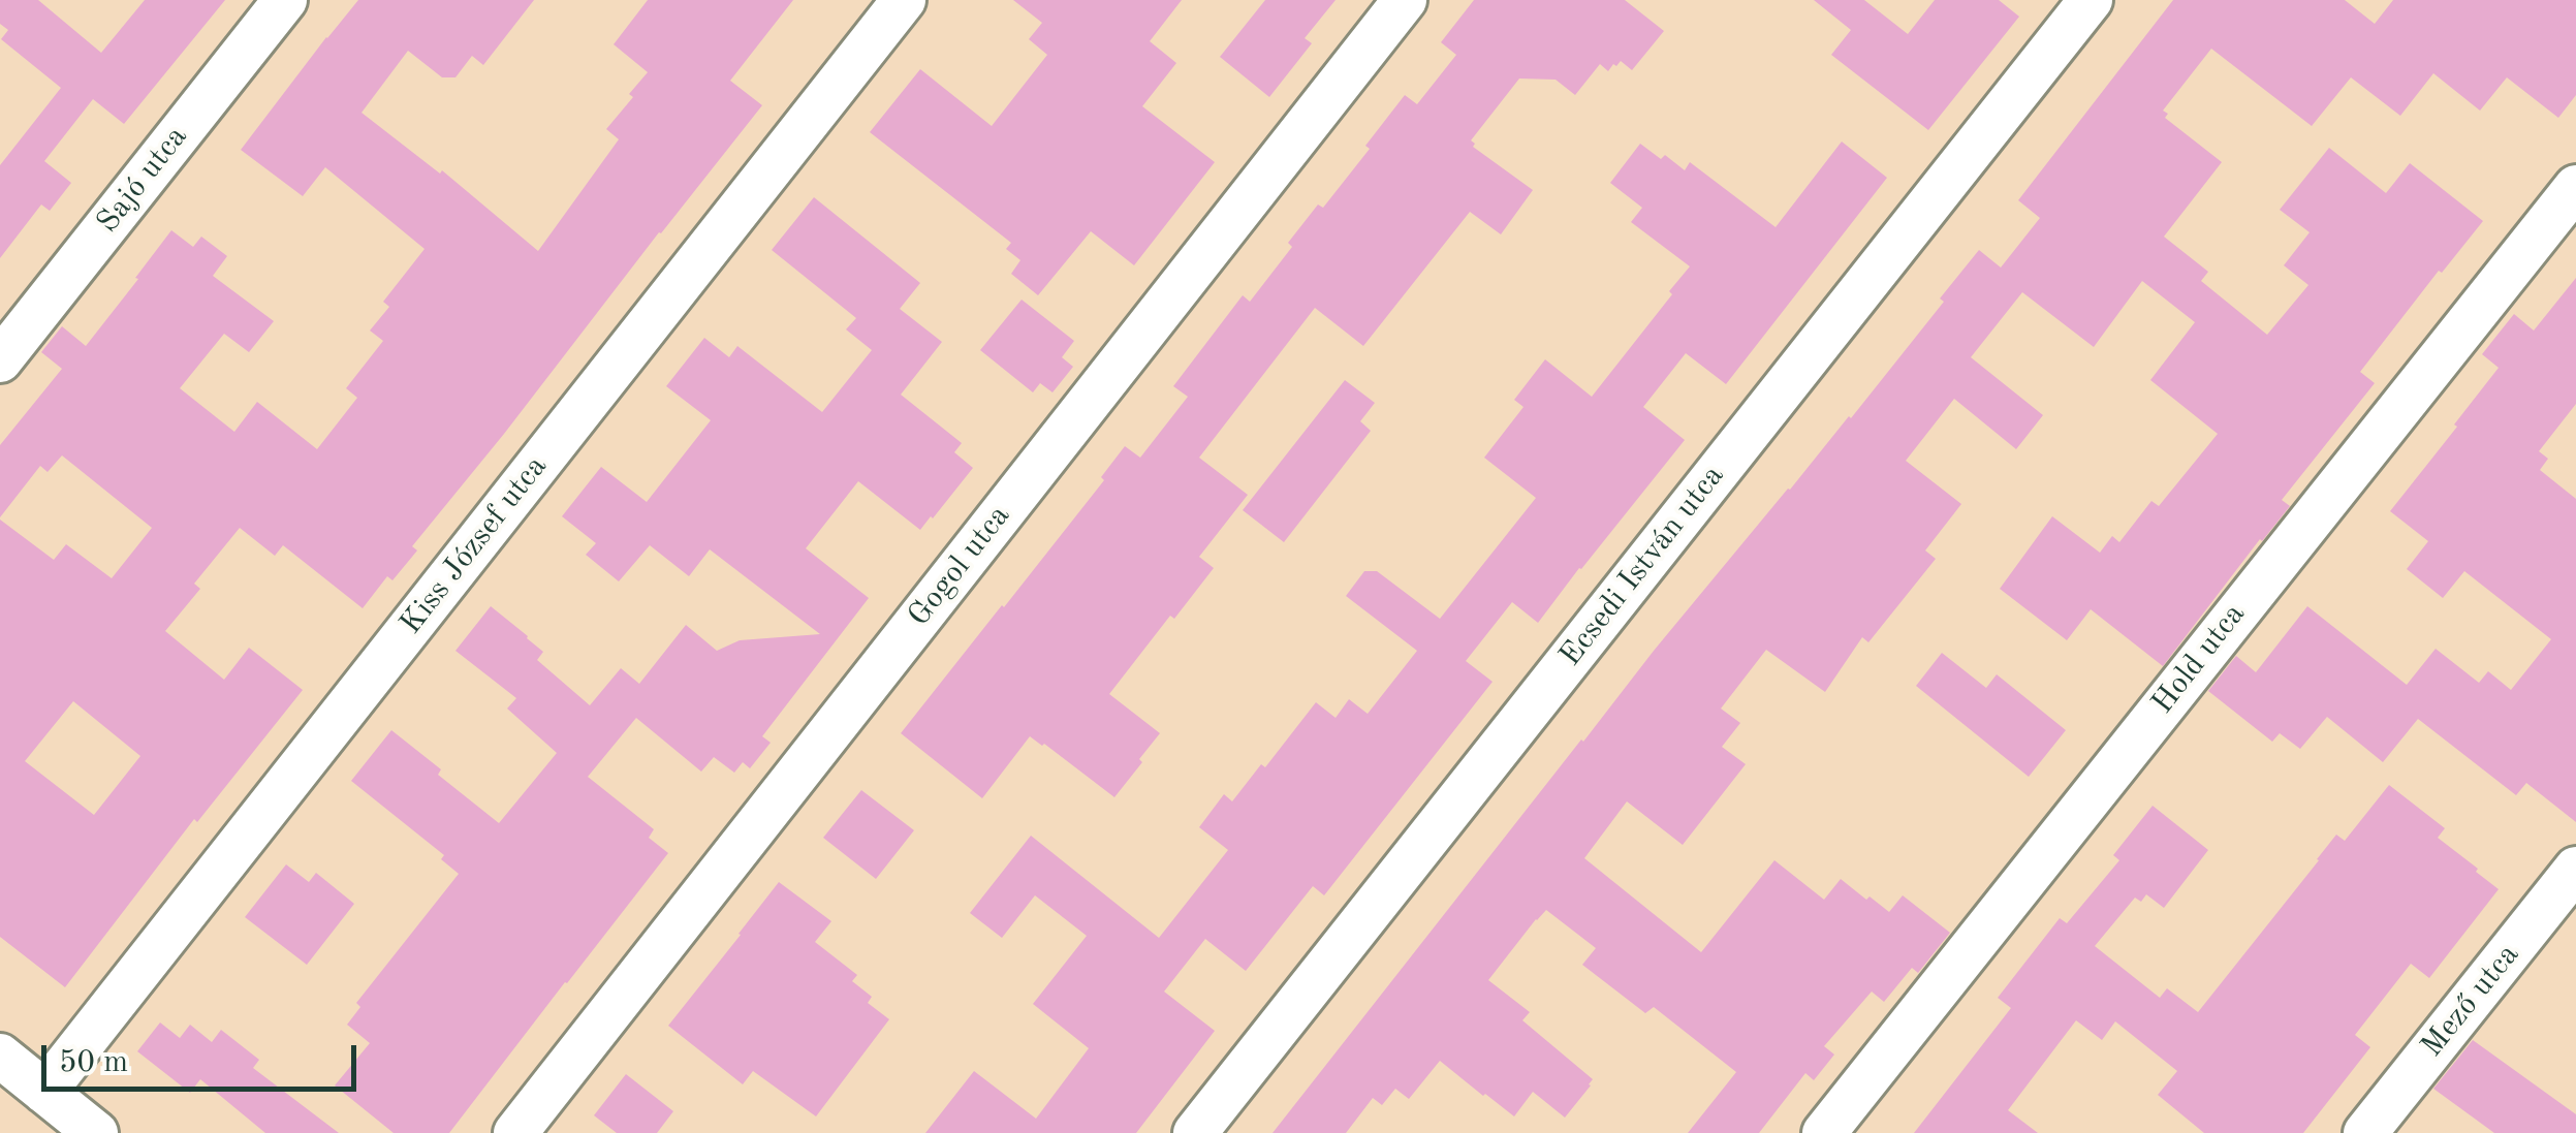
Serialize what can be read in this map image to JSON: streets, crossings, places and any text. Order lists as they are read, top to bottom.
{
  "streets": {
    "street": [
      "Sajó utca",
      "Kiss József utca",
      "Gogol utca",
      "Ecsedi István utca",
      "Hold utca",
      "Mező utca"
    ]
  },
  "scale_bar": "50 m"
}
